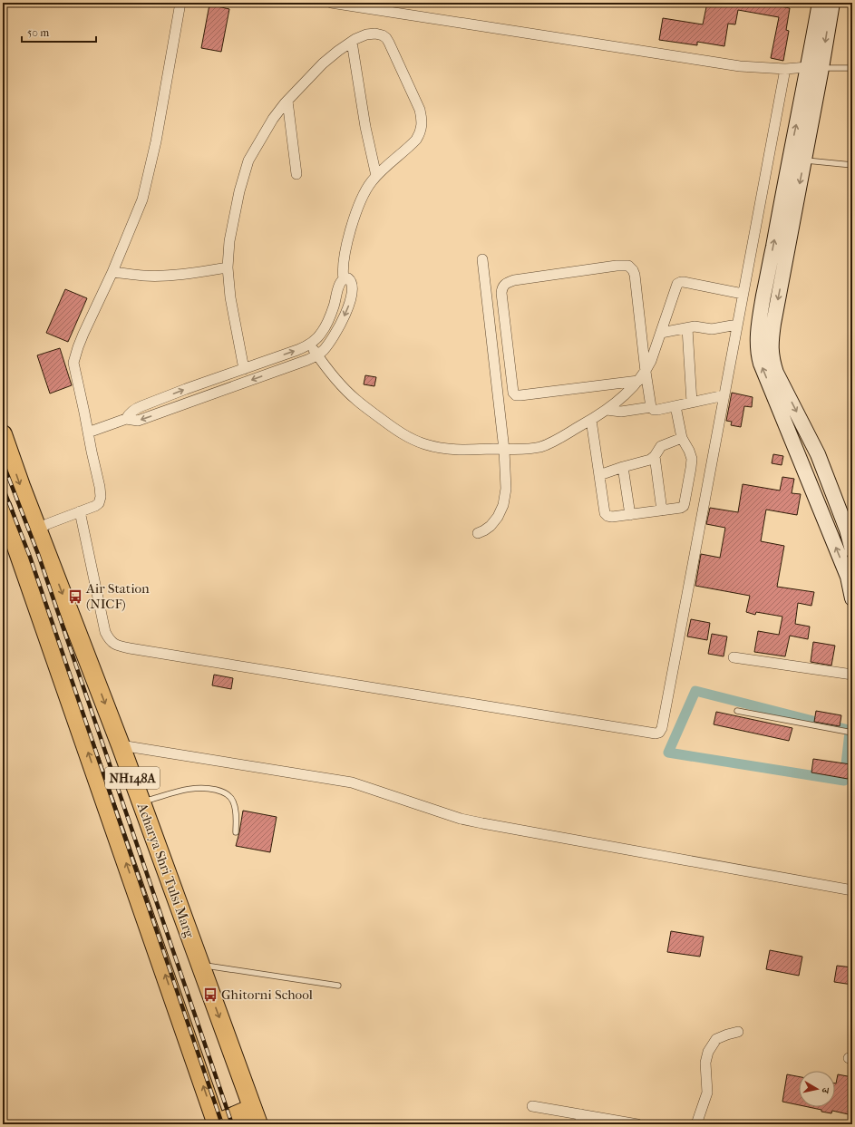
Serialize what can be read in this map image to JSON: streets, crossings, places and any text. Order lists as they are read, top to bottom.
{
  "streets": {
    "highway": ["NH148A", "Acharya Shri Tulsi Marg"]
  },
  "places": {
    "bus stop": ["Air Station (NICF)", "Ghitorni School"]
  },
  "scale_bar": "50 m",
  "north": "right"
}
